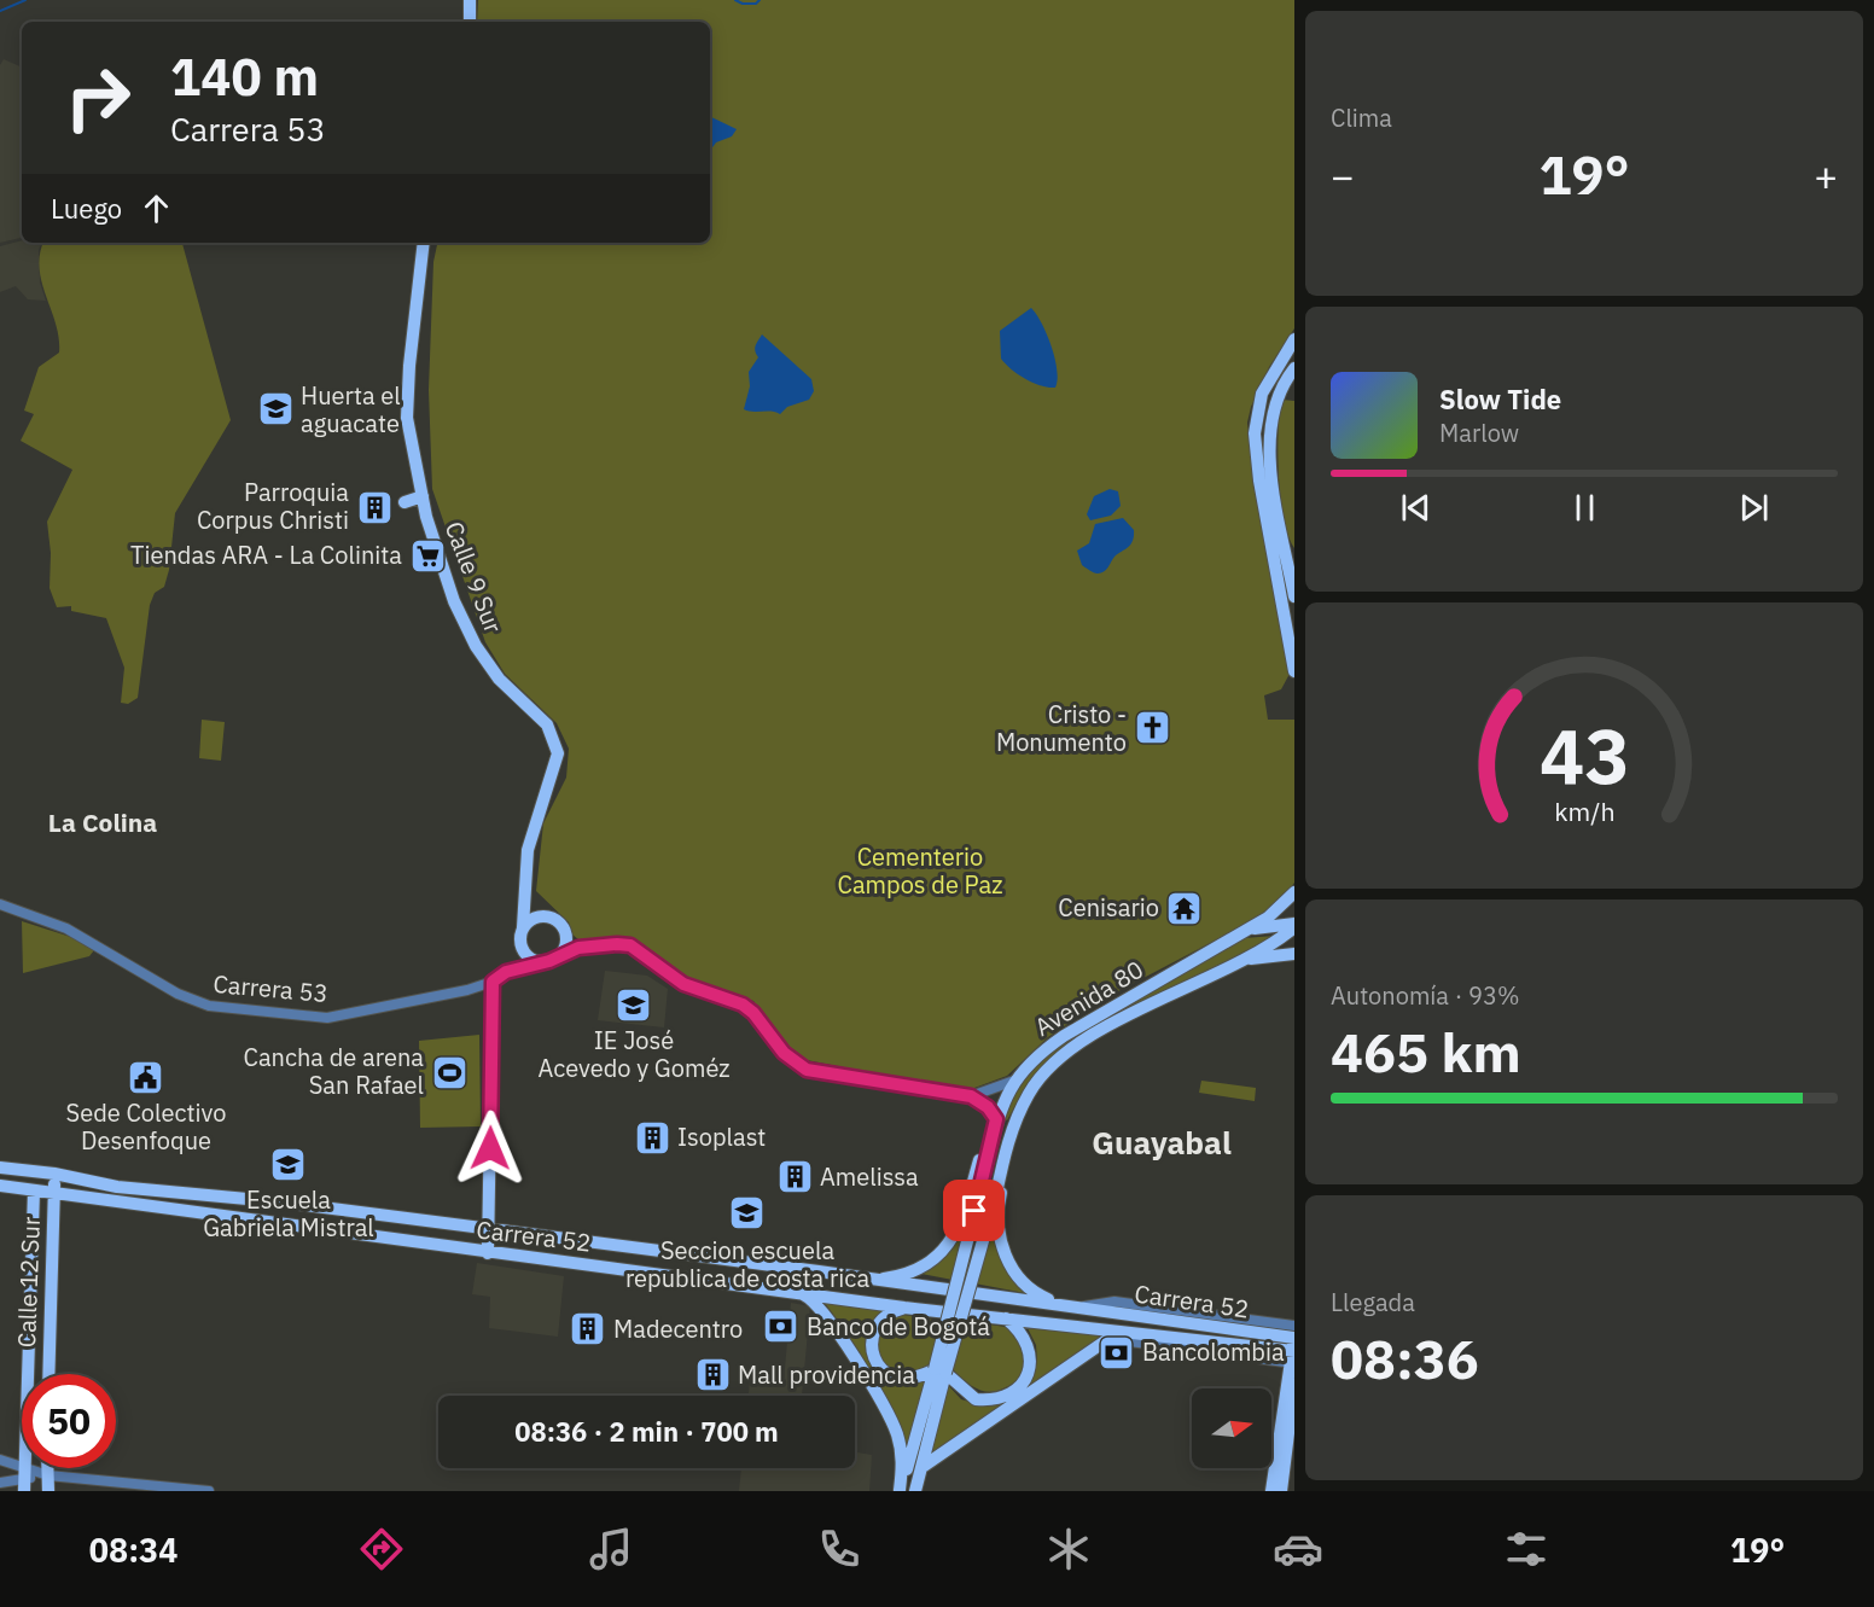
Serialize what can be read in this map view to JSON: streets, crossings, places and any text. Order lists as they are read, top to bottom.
{
  "streets": {
    "main road": [
      "Calle 9 Sur",
      "Carrera 53",
      "Avenida 80",
      "Carrera 52",
      "Calle 12 Sur"
    ]
  },
  "crossings": [
    ["Calle 9 Sur", "Carrera 53"],
    ["Carrera 52", "Calle 12 Sur"]
  ],
  "districts": ["La Colina", "Guayabal"],
  "parks": ["Cementerio Campos de Paz"],
  "places": {
    "school or university": [
      "Huerta el aguacate",
      "IE José Acevedo y Goméz",
      "Escuela Gabriela Mistral",
      "Seccion escuela republica de costa rica"
    ],
    "building": [
      "Parroquia Corpus Christi",
      "Isoplast",
      "Amelissa",
      "Madecentro",
      "Mall providencia"
    ],
    "supermarket": ["Tiendas ARA - La Colinita"],
    "church": ["Cristo - Monumento"],
    "temple": ["Cenisario"],
    "sports": ["Cancha de arena San Rafael"],
    "public building": ["Sede Colectivo Desenfoque"],
    "bank": ["Banco de Bogotá", "Bancolombia"]
  },
  "north": "right",
  "page": {
    "tile": [
      "Clima",
      ["Autonomía · 93%", "465 km"],
      ["Llegada", "08:36"]
    ],
    "turn": ["140 m", "Carrera 53"],
    "heat": ["−", "19°", "+"],
    "then": "Luego",
    "song": ["Slow Tide", "Marlow"],
    "limit": "50",
    "trip": "08:36 · 2 min · 700 m",
    "tabs": ["08:34", "19°"],
    "gauge": ["43", "km/h"]
  }
}
